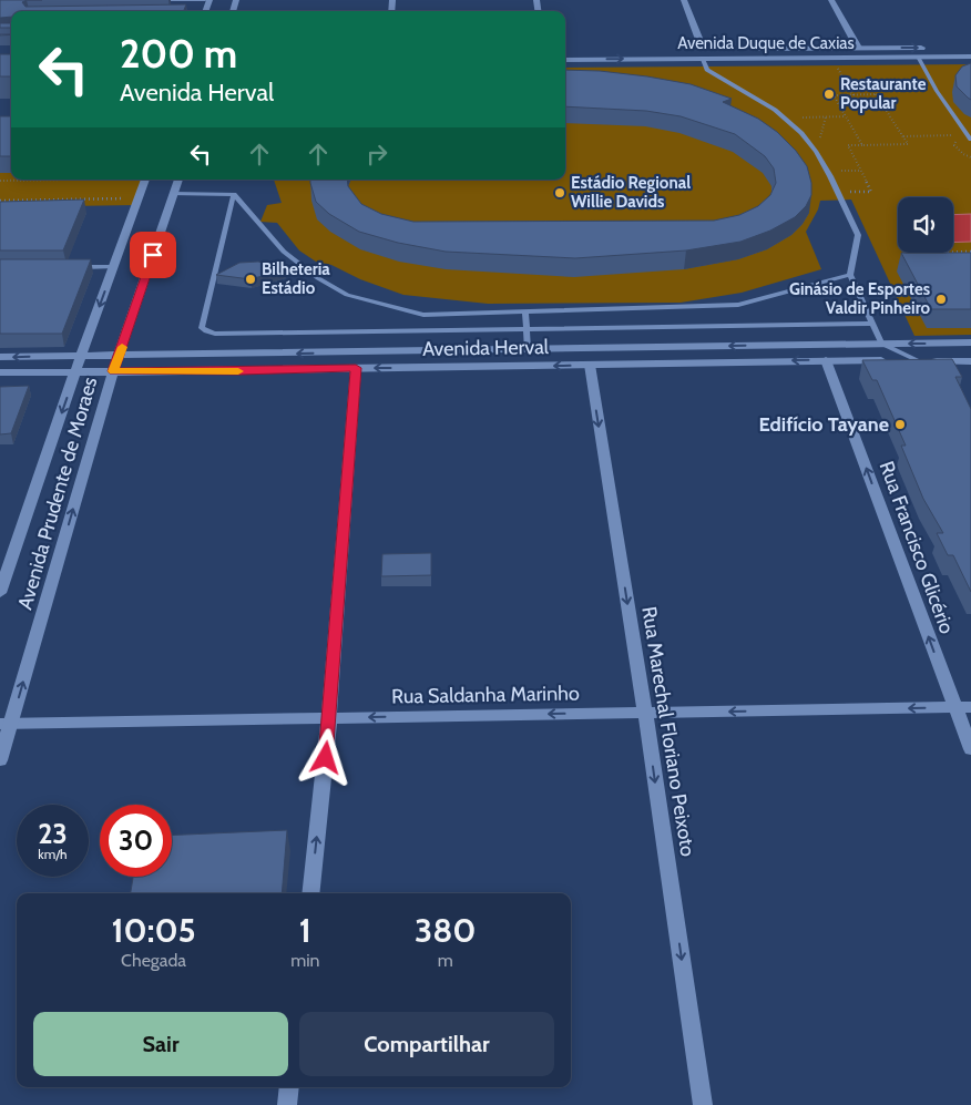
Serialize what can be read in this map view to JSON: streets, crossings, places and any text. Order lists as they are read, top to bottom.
{
  "streets": {
    "main road": [
      "Avenida Duque de Caxias",
      "Avenida Herval",
      "Avenida Prudente de Moraes",
      "Rua Francisco Glicério",
      "Rua Saldanha Marinho",
      "Rua Marechal Floriano Peixoto"
    ]
  },
  "crossings": [
    ["Avenida Herval", "Avenida Prudente de Moraes"],
    ["Avenida Herval", "Rua Francisco Glicério"],
    ["Avenida Herval", "Rua Marechal Floriano Peixoto"],
    ["Avenida Prudente de Moraes", "Rua Saldanha Marinho"],
    ["Rua Francisco Glicério", "Rua Saldanha Marinho"],
    ["Rua Saldanha Marinho", "Rua Marechal Floriano Peixoto"]
  ],
  "one_way": ["Rua Francisco Glicério", "Rua Saldanha Marinho", "Rua Marechal Floriano Peixoto"],
  "places": [
    "Restaurante Popular",
    "Estádio Regional Willie Davids",
    "Bilheteria Estádio",
    "Ginásio de Esportes Valdir Pinheiro",
    "Edifício Tayane"
  ],
  "page": {
    "turn": ["200 m", "Avenida Herval"],
    "speed": "23 km/h",
    "limit": "30",
    "eta": [
      "10:05",
      "Chegada",
      "1",
      "min",
      "380",
      "m"
    ],
    "buttons": ["Sair", "Compartilhar"]
  }
}
